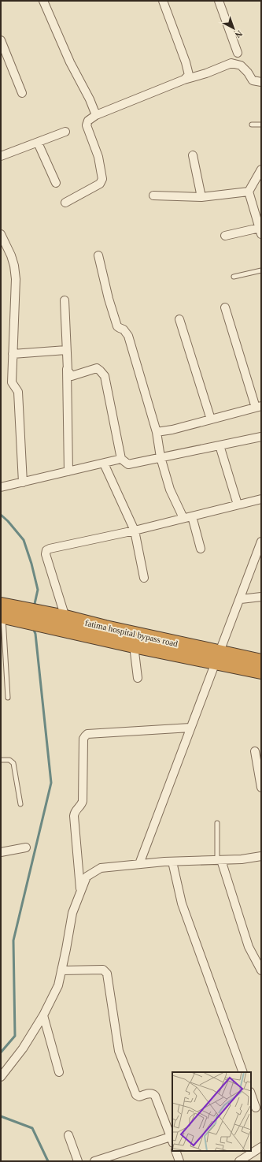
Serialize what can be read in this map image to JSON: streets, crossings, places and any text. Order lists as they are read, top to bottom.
{
  "streets": {
    "highway": ["fatima hospital bypass road"]
  },
  "north": "bottom right"
}
